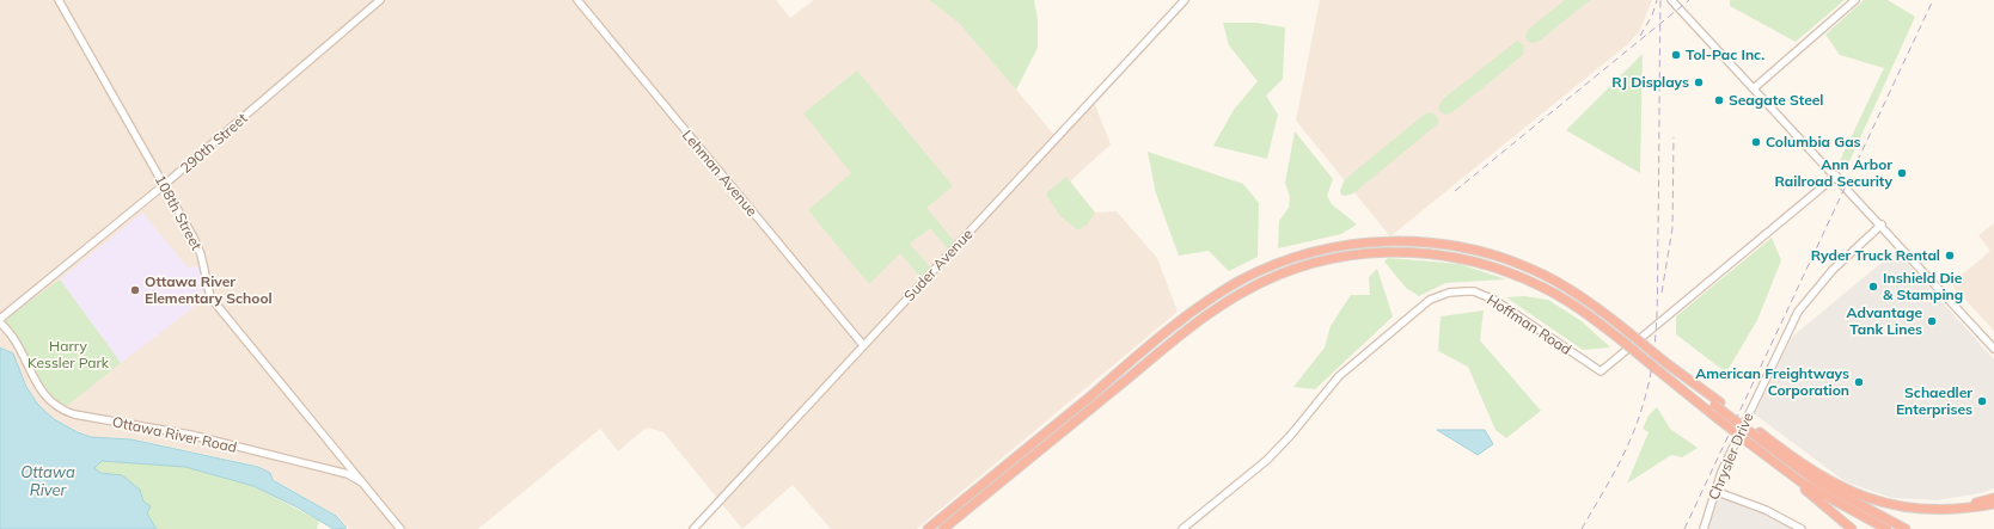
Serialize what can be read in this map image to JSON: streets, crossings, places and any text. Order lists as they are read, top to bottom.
{
  "streets": {
    "street": [
      "290th Street",
      "Lehman Avenue",
      "108th Street",
      "Suder Avenue",
      "Hoffman Road",
      "Ottawa River Road",
      "Chrysler Drive"
    ]
  },
  "crossings": [
    ["290th Street", "108th Street"],
    ["290th Street", "Ottawa River Road"],
    ["Lehman Avenue", "Suder Avenue"],
    ["108th Street", "Ottawa River Road"]
  ],
  "water": ["Ottawa River"],
  "parks": ["Harry Kessler Park"],
  "places": [
    "Tol-Pac Inc.",
    "RJ Displays",
    "Seagate Steel",
    "Columbia Gas",
    "Ann Arbor Railroad Security",
    "Ryder Truck Rental",
    "Inshield Die & Stamping",
    "Ottawa River Elementary School",
    "Advantage Tank Lines",
    "American Freightways Corporation",
    "Schaedler Enterprises"
  ]
}
